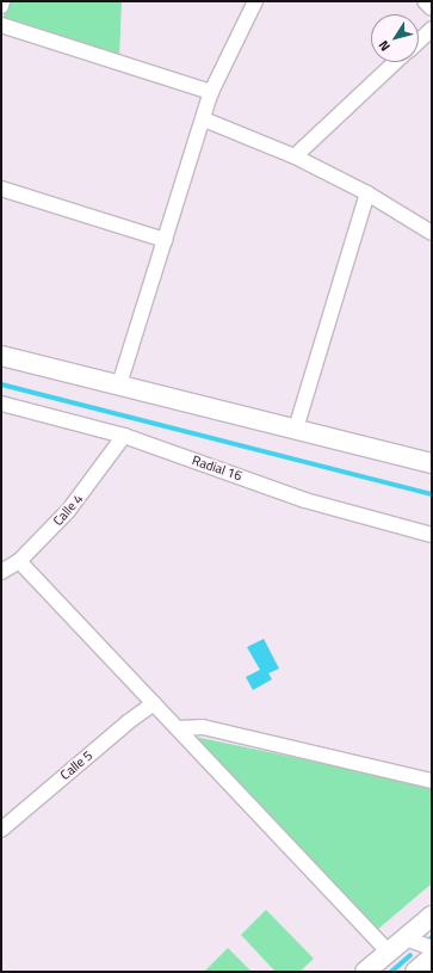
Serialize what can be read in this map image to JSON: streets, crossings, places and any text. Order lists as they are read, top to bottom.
{
  "streets": {
    "street": ["Radial 16", "Calle 4", "Calle 5"]
  },
  "crossings": [
    ["Radial 16", "Calle 4"]
  ],
  "north": "bottom left"
}
